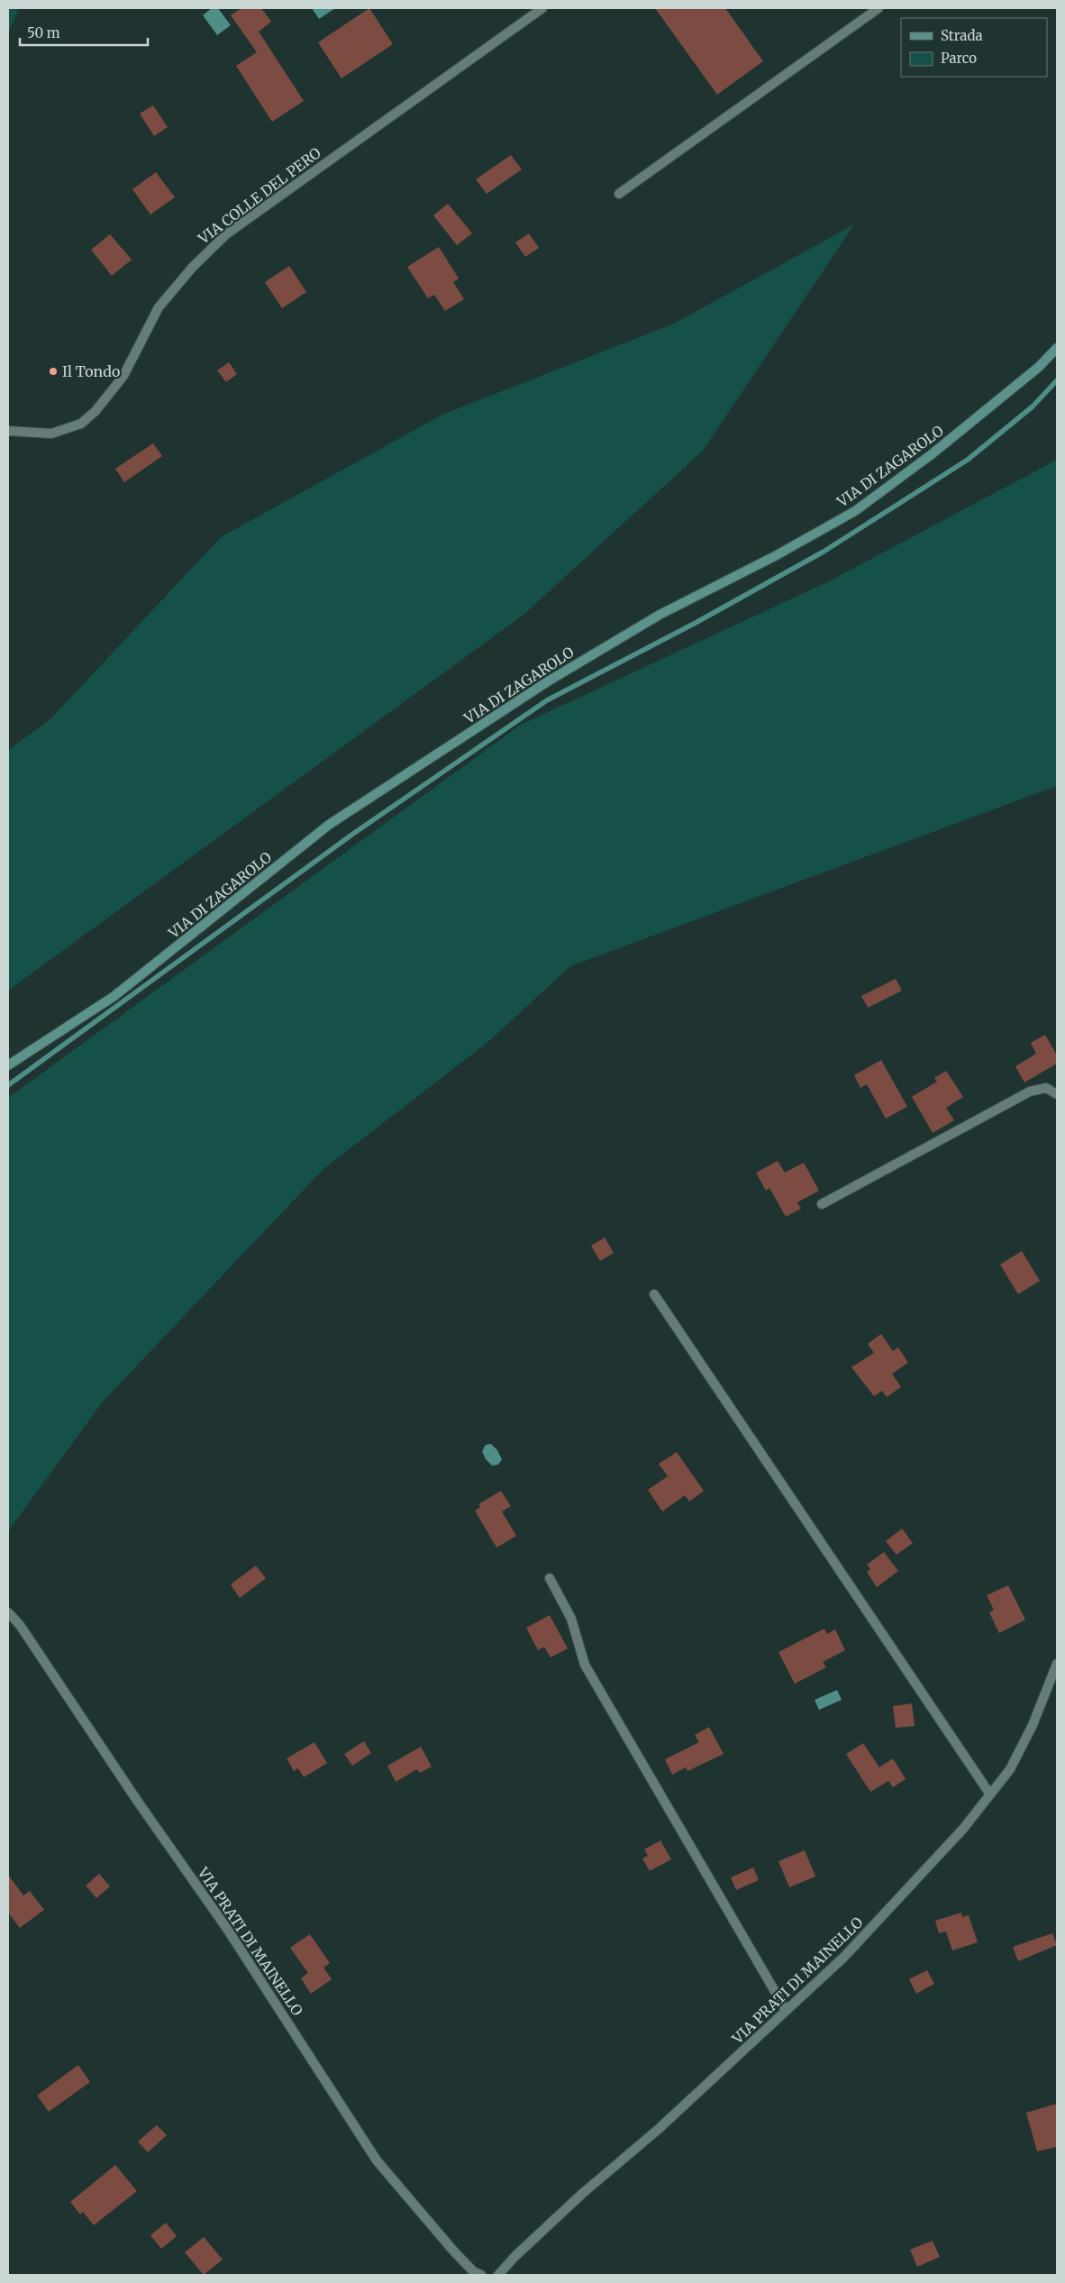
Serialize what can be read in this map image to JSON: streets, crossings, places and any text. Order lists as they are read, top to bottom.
{
  "streets": {
    "main road": ["VIA DI ZAGAROLO"],
    "street": ["VIA COLLE DEL PERO", "VIA PRATI DI MAINELLO"]
  },
  "places": ["Il Tondo"],
  "legend": ["Strada", "Parco"],
  "scale_bar": "50 m"
}
